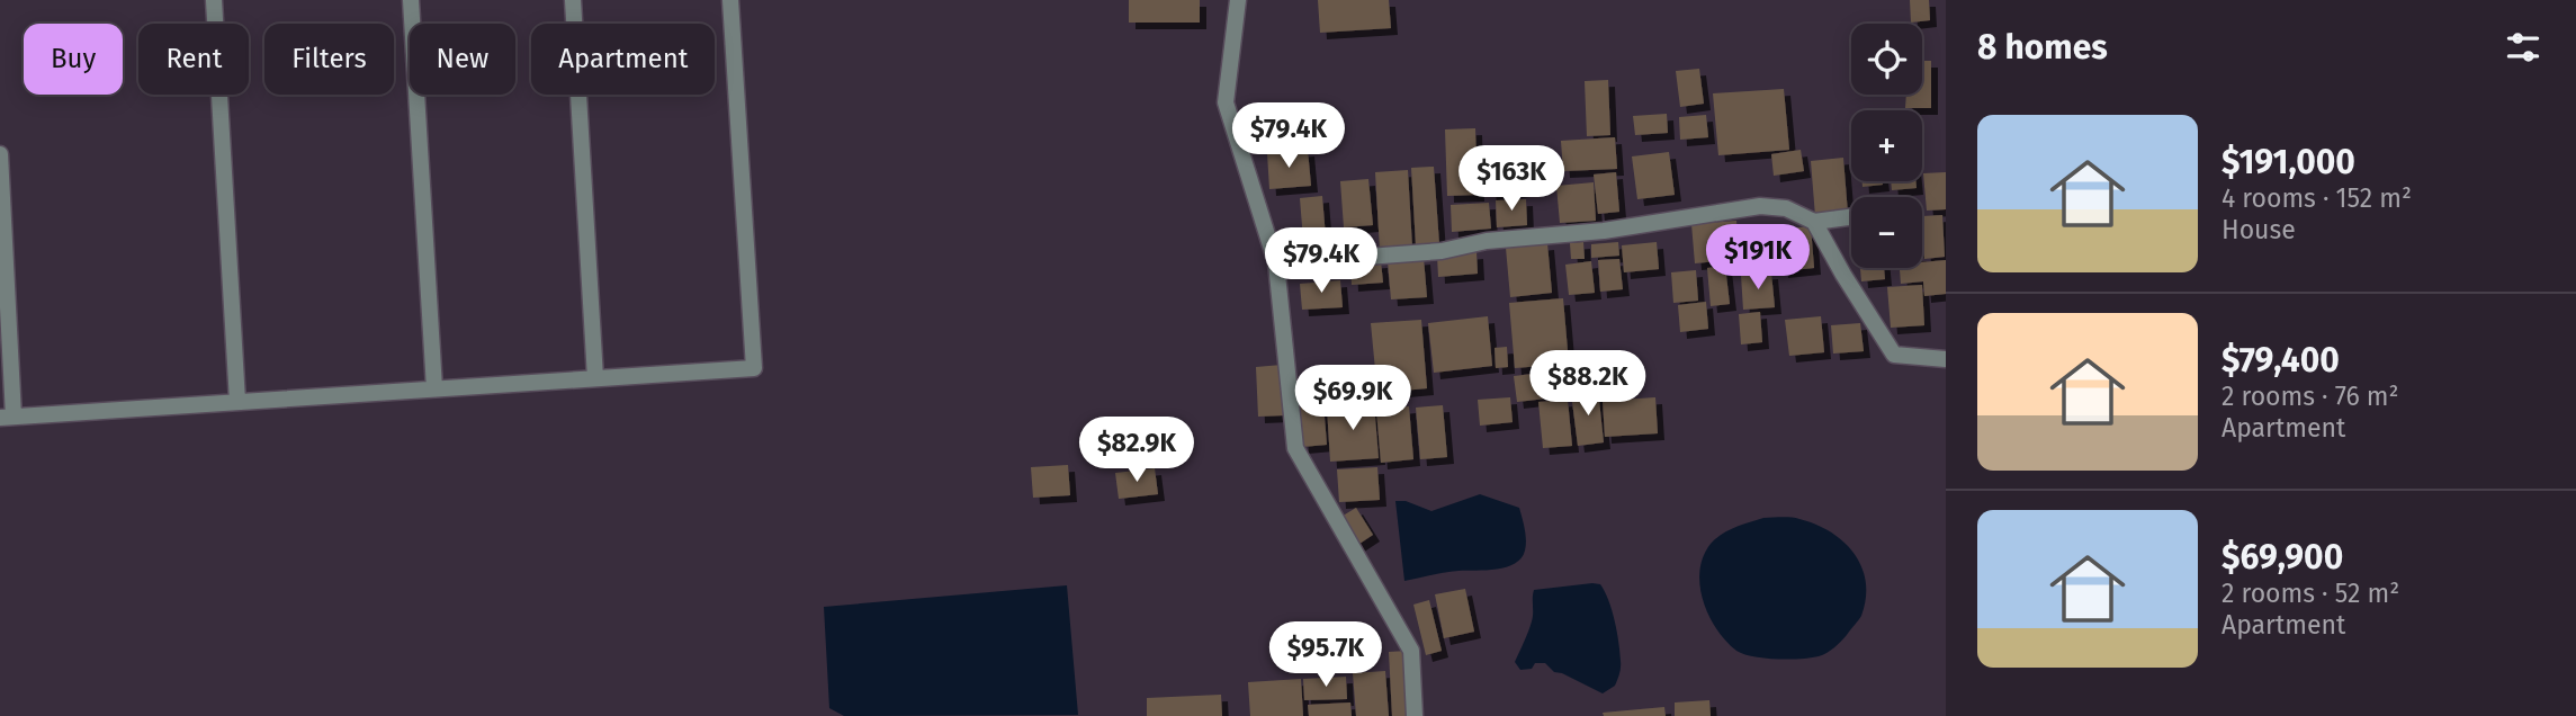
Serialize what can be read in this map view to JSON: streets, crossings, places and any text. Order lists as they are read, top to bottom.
{
  "page": {
    "heading": "8 homes",
    "map_buttons": ["+", "−"],
    "chip": [
      "Buy",
      "Rent",
      "Filters",
      "New",
      "Apartment"
    ],
    "list": [
      {
        "name": "$191,000",
        "note": "4 rooms · 152 m² · House"
      },
      {
        "name": "$79,400",
        "note": "2 rooms · 76 m² · Apartment"
      },
      {
        "name": "$69,900",
        "note": "2 rooms · 52 m² · Apartment"
      }
    ],
    "price": [
      "$79.4K",
      "$163K",
      "$191K",
      "$79.4K",
      "$88.2K",
      "$69.9K",
      "$82.9K",
      "$95.7K"
    ]
  }
}
